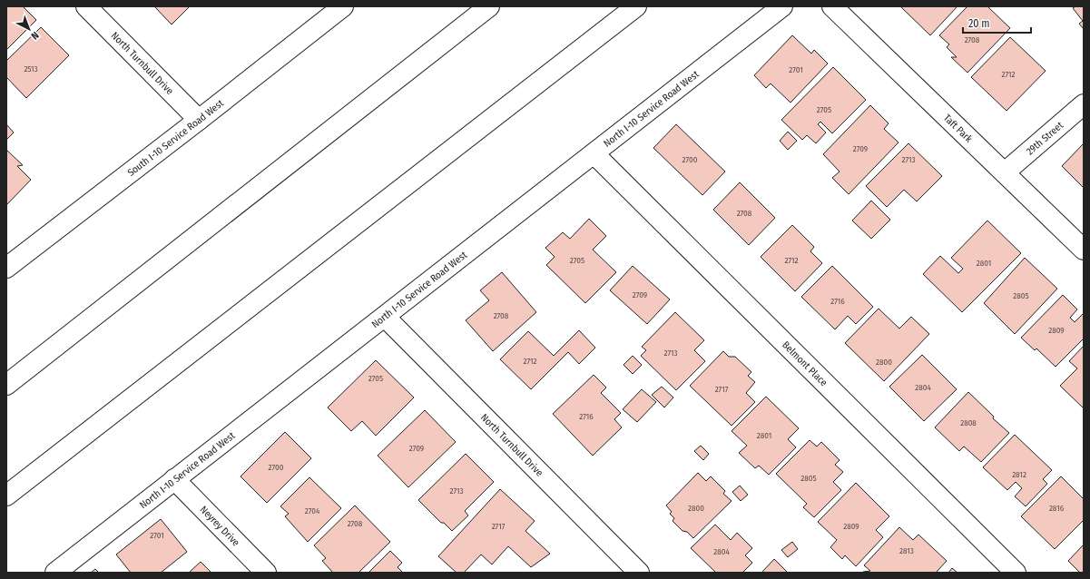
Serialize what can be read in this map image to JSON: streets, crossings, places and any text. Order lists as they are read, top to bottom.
{
  "streets": {
    "main road": [
      "North Turnbull Drive",
      "North I-10 Service Road West",
      "Taft Park",
      "South I-10 Service Road West",
      "29th Street",
      "Belmont Place",
      "Neyrey Drive"
    ]
  },
  "crossings": [
    ["North Turnbull Drive", "North I-10 Service Road West"],
    ["North Turnbull Drive", "South I-10 Service Road West"],
    ["North I-10 Service Road West", "Belmont Place"],
    ["North I-10 Service Road West", "Neyrey Drive"],
    ["Taft Park", "29th Street"]
  ],
  "house_numbers": [
    "2708",
    "2513",
    "2701",
    "2712",
    "2705",
    "2709",
    "2700",
    "2713",
    "2708",
    "2705",
    "2712",
    "2801",
    "2709",
    "2805",
    "2716",
    "2708",
    "2809",
    "2713",
    "2712",
    "2800",
    "2705",
    "2804",
    "2717",
    "2716",
    "2808",
    "2801",
    "2709",
    "2700",
    "2812",
    "2805",
    "2713",
    "2800",
    "2816",
    "2704",
    "2708",
    "2717",
    "2809",
    "2701",
    "2813",
    "2804"
  ],
  "scale_bar": "20 m",
  "north": "bottom right"
}
